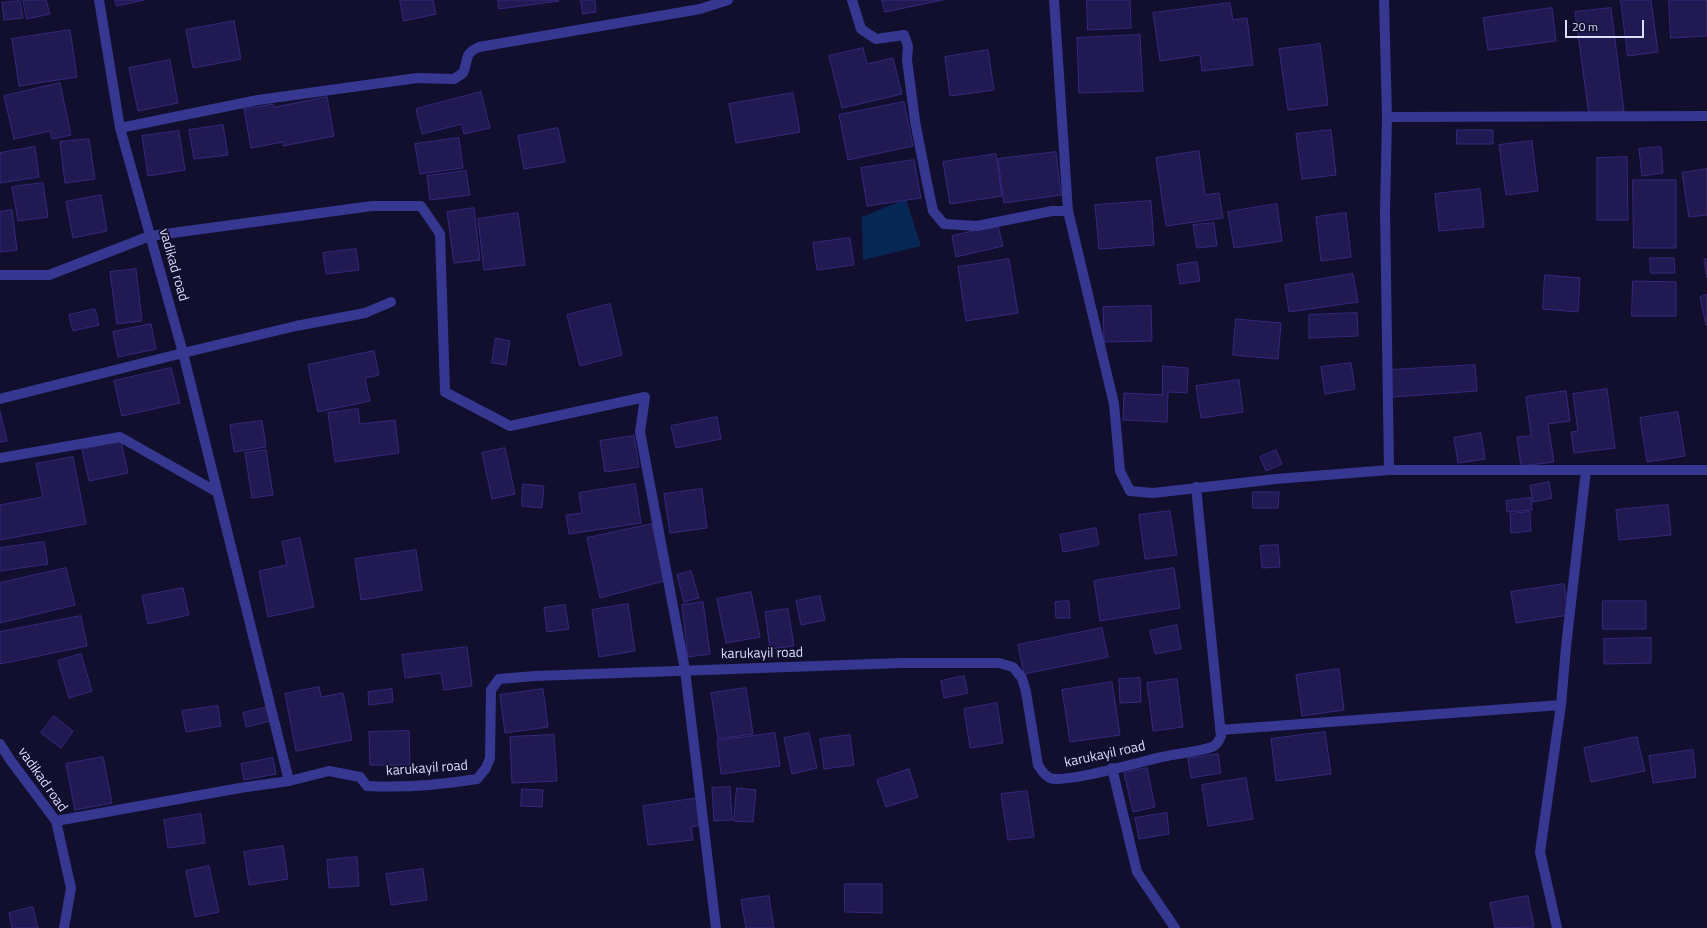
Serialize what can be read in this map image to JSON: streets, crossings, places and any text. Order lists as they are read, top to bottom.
{
  "streets": {
    "street": ["vadikad road", "karukayil road"]
  },
  "crossings": [
    ["vadikad road", "karukayil road"]
  ],
  "scale_bar": "20 m"
}
